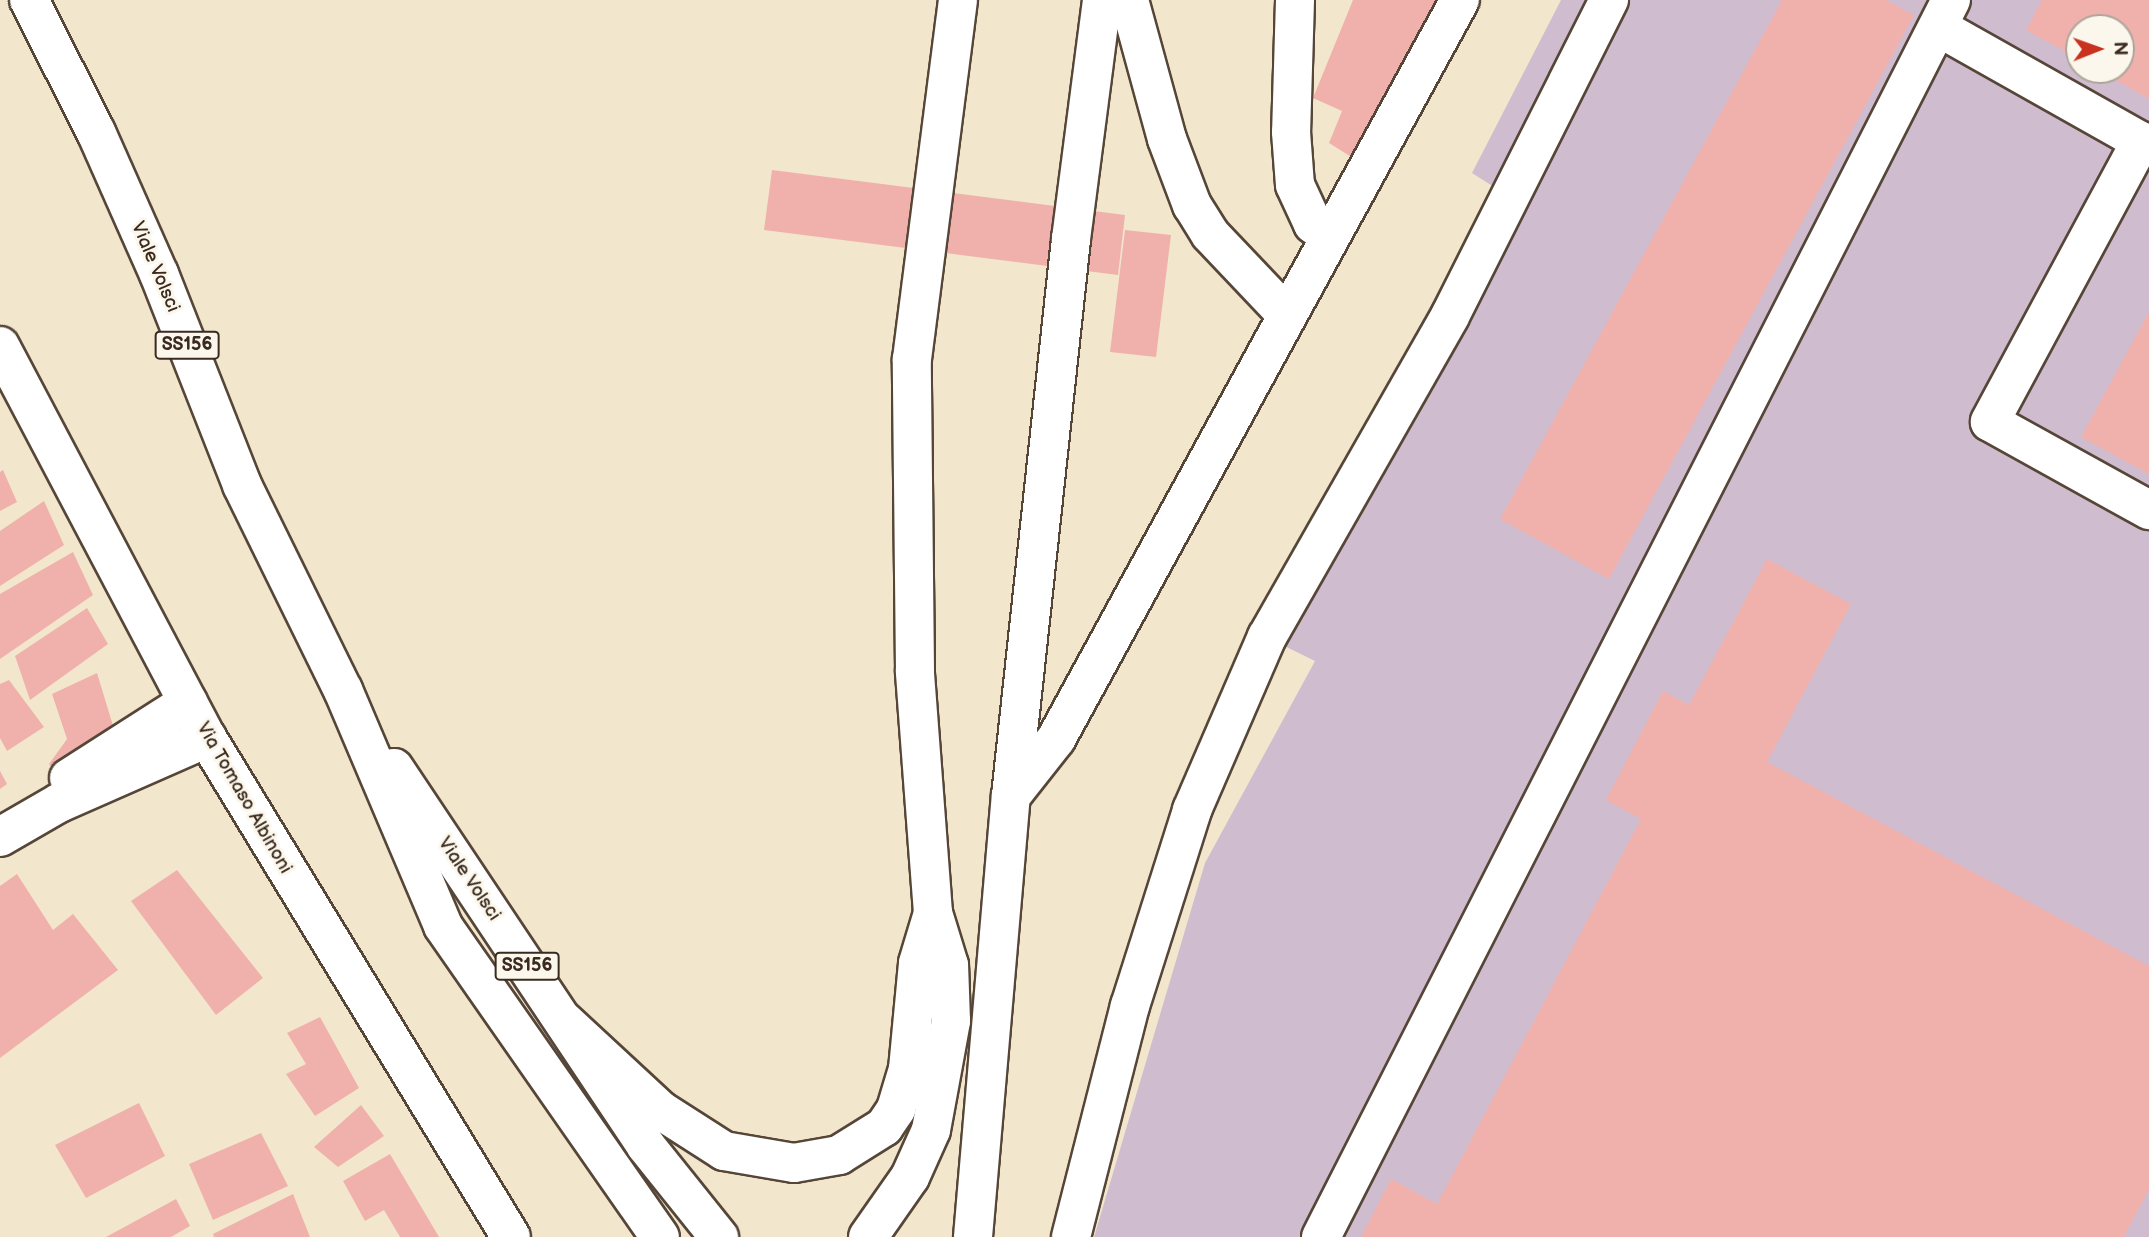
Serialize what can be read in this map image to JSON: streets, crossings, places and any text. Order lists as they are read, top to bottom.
{
  "streets": {
    "main road": ["Viale Volsci", "SS156", "Via Tomaso Albinoni"]
  },
  "north": "right"
}
